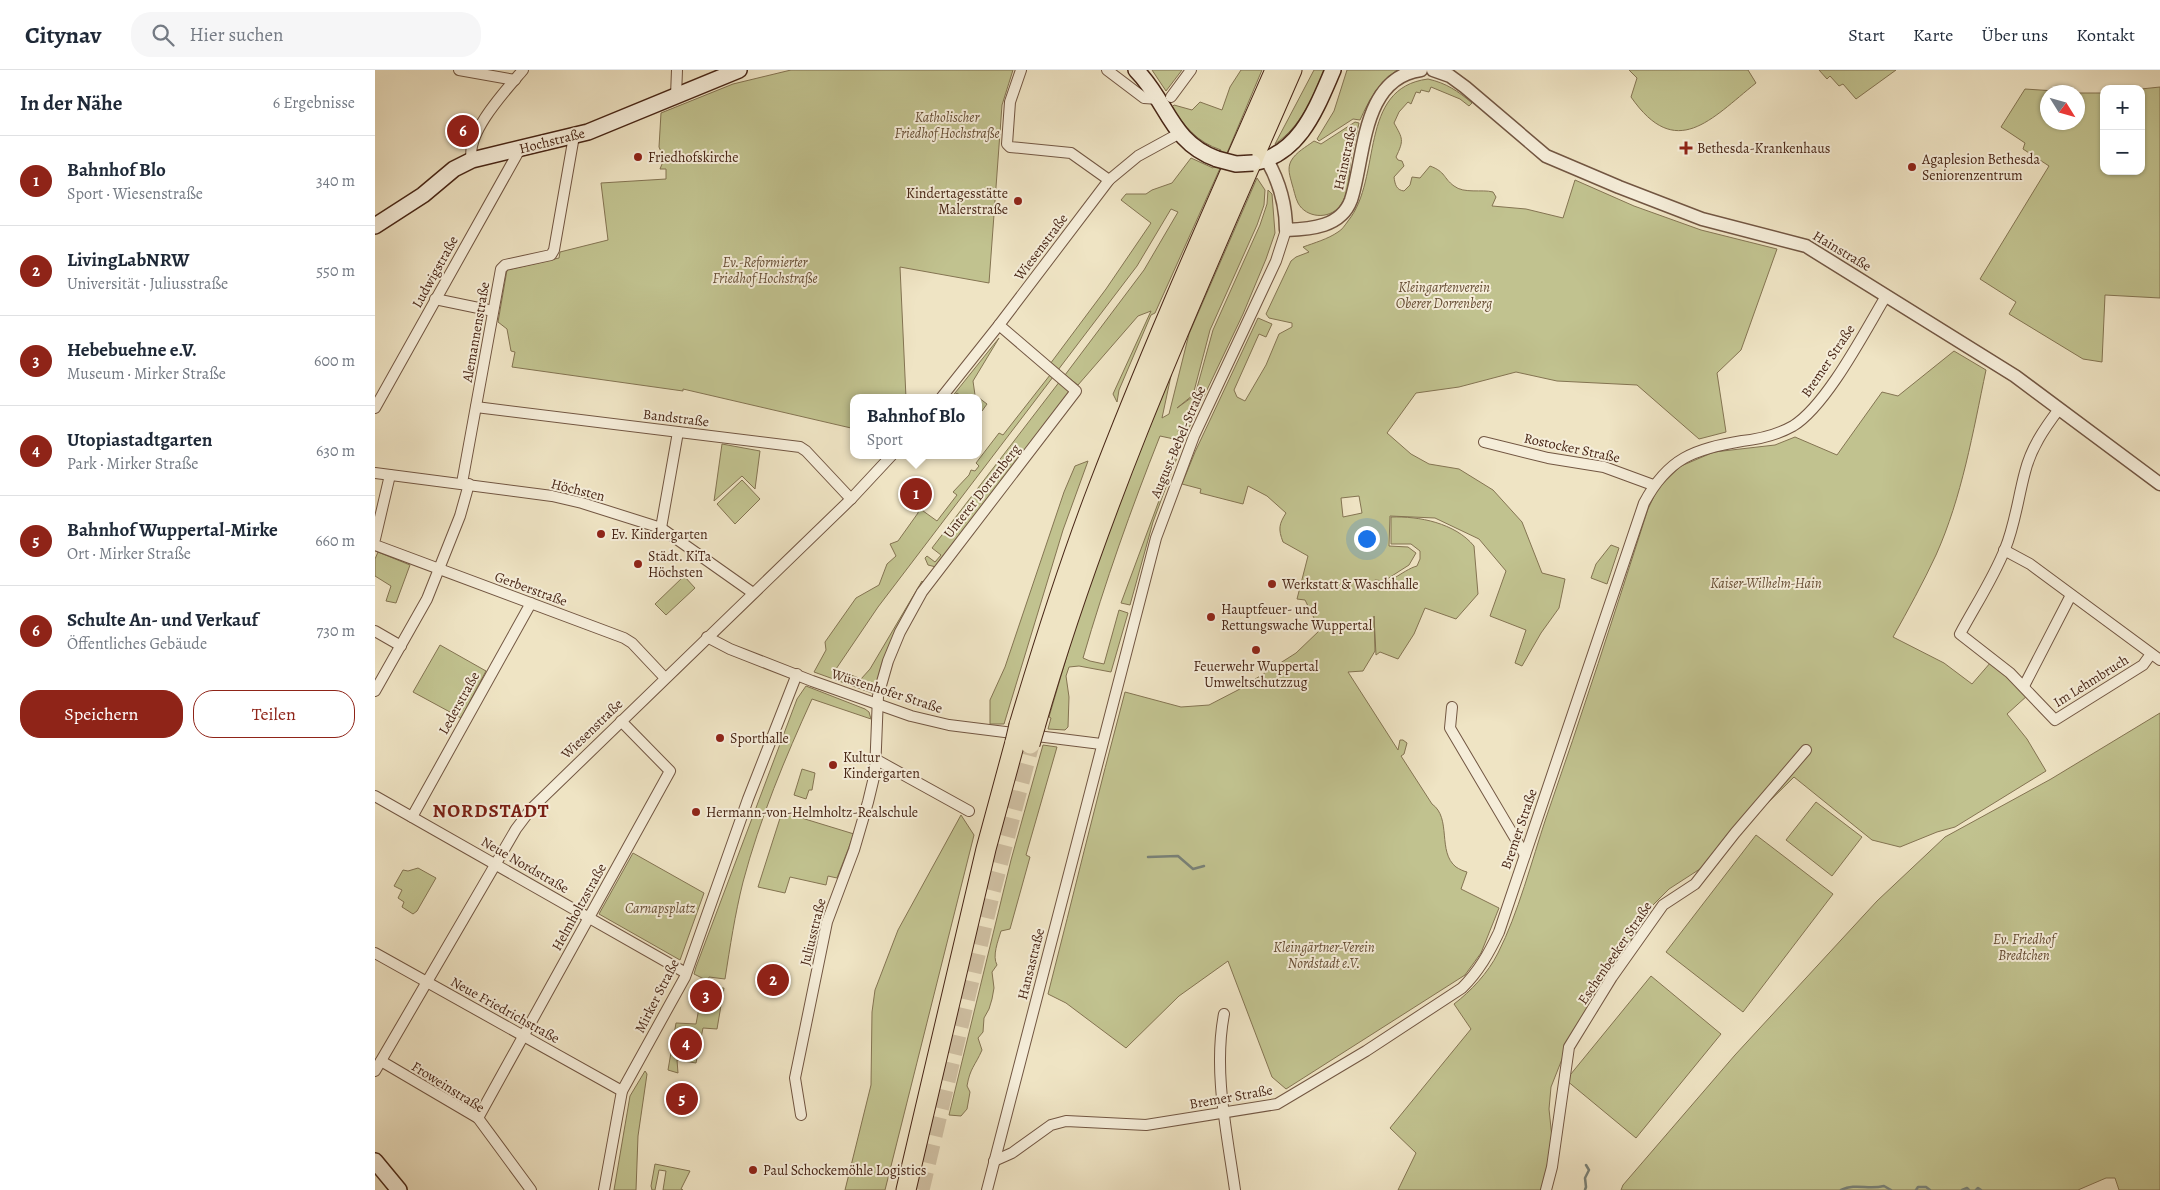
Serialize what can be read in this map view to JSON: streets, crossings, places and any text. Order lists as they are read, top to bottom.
{
  "streets": {
    "main road": ["Hochstraße"],
    "street": [
      "Hainstraße",
      "Wiesenstraße",
      "Ludwigstraße",
      "Alemannenstraße",
      "Bremer Straße",
      "Bandstraße",
      "August-Bebel-Straße",
      "Rostocker Straße",
      "Höchsten",
      "Unterer Dorrenberg",
      "Gerberstraße",
      "Im Lehmbruch",
      "Wüstenhofer Straße",
      "Lederstraße",
      "Neue Nordstraße",
      "Helmholtzstraße",
      "Juliusstraße",
      "Eschenbeeker Straße",
      "Hansastraße",
      "Mirker Straße",
      "Neue Friedrichstraße",
      "Froweinstraße"
    ]
  },
  "crossings": [
    ["Hochstraße", "Ludwigstraße"],
    ["Hochstraße", "Alemannenstraße"],
    ["Hainstraße", "Bremer Straße"],
    ["Hainstraße", "August-Bebel-Straße"],
    ["Hainstraße", "Im Lehmbruch"],
    ["Wiesenstraße", "Bandstraße"],
    ["Wiesenstraße", "Höchsten"],
    ["Wiesenstraße", "Unterer Dorrenberg"],
    ["Wiesenstraße", "Gerberstraße"],
    ["Wiesenstraße", "Wüstenhofer Straße"],
    ["Wiesenstraße", "Neue Nordstraße"],
    ["Wiesenstraße", "Helmholtzstraße"],
    ["Wiesenstraße", "Neue Friedrichstraße"],
    ["Wiesenstraße", "Froweinstraße"],
    ["Alemannenstraße", "Bandstraße"],
    ["Alemannenstraße", "Höchsten"],
    ["Alemannenstraße", "Gerberstraße"],
    ["Bremer Straße", "Rostocker Straße"],
    ["Bremer Straße", "Hansastraße"],
    ["August-Bebel-Straße", "Wüstenhofer Straße"],
    ["August-Bebel-Straße", "Hansastraße"],
    ["Unterer Dorrenberg", "Wüstenhofer Straße"],
    ["Unterer Dorrenberg", "Juliusstraße"],
    ["Gerberstraße", "Lederstraße"],
    ["Wüstenhofer Straße", "Juliusstraße"],
    ["Wüstenhofer Straße", "Hansastraße"],
    ["Wüstenhofer Straße", "Mirker Straße"],
    ["Lederstraße", "Neue Nordstraße"],
    ["Neue Nordstraße", "Helmholtzstraße"],
    ["Neue Nordstraße", "Mirker Straße"],
    ["Helmholtzstraße", "Neue Friedrichstraße"],
    ["Helmholtzstraße", "Froweinstraße"],
    ["Mirker Straße", "Neue Friedrichstraße"]
  ],
  "districts": ["NORDSTADT"],
  "parks": [
    "Katholischer Friedhof Hochstraße",
    "Ev.-Reformierter Friedhof Hochstraße",
    "Kleingartenverein Oberer Dorrenberg",
    "Kaiser-Wilhelm-Hain",
    "Carnapsplatz",
    "Ev. Friedhof Bredtchen",
    "Kleingärtner-Verein Nordstadt e.V."
  ],
  "places": {
    "health": ["Bethesda-Krankenhaus"],
    "other": [
      "Friedhofskirche",
      "Agaplesion Bethesda Seniorenzentrum",
      "Kindertagesstätte Malerstraße",
      "Ev. Kindergarten",
      "Städt. KiTa Höchsten",
      "Werkstatt & Waschhalle",
      "Hauptfeuer- und Rettungswache Wuppertal",
      "Feuerwehr Wuppertal Umweltschutzzug",
      "Sporthalle",
      "Kultur Kindergarten",
      "Hermann-von-Helmholtz-Realschule",
      "Paul Schockemöhle Logistics"
    ]
  },
  "north": "bottom right",
  "page": {
    "header": "Citynav",
    "search": "Hier suchen",
    "nav": [
      "Start",
      "Karte",
      "Über uns",
      "Kontakt"
    ],
    "heading": ["In der Nähe", "6 Ergebnisse"],
    "map_buttons": ["+", "−"],
    "pins": [
      "6",
      "1",
      "2",
      "3",
      "4",
      "5"
    ],
    "list": [
      {
        "mark": "1",
        "name": "Bahnhof Blo",
        "note": "Sport · Wiesenstraße",
        "value": "340 m"
      },
      {
        "mark": "2",
        "name": "LivingLabNRW",
        "note": "Universität · Juliusstraße",
        "value": "550 m"
      },
      {
        "mark": "3",
        "name": "Hebebuehne e.V.",
        "note": "Museum · Mirker Straße",
        "value": "600 m"
      },
      {
        "mark": "4",
        "name": "Utopiastadtgarten",
        "note": "Park · Mirker Straße",
        "value": "630 m"
      },
      {
        "mark": "5",
        "name": "Bahnhof Wuppertal-Mirke",
        "note": "Ort · Mirker Straße",
        "value": "660 m"
      },
      {
        "mark": "6",
        "name": "Schulte An- und Verkauf",
        "note": "Öffentliches Gebäude",
        "value": "730 m"
      }
    ],
    "popup": ["Bahnhof Blo", "Sport"],
    "buttons": ["Speichern", "Teilen"]
  }
}
